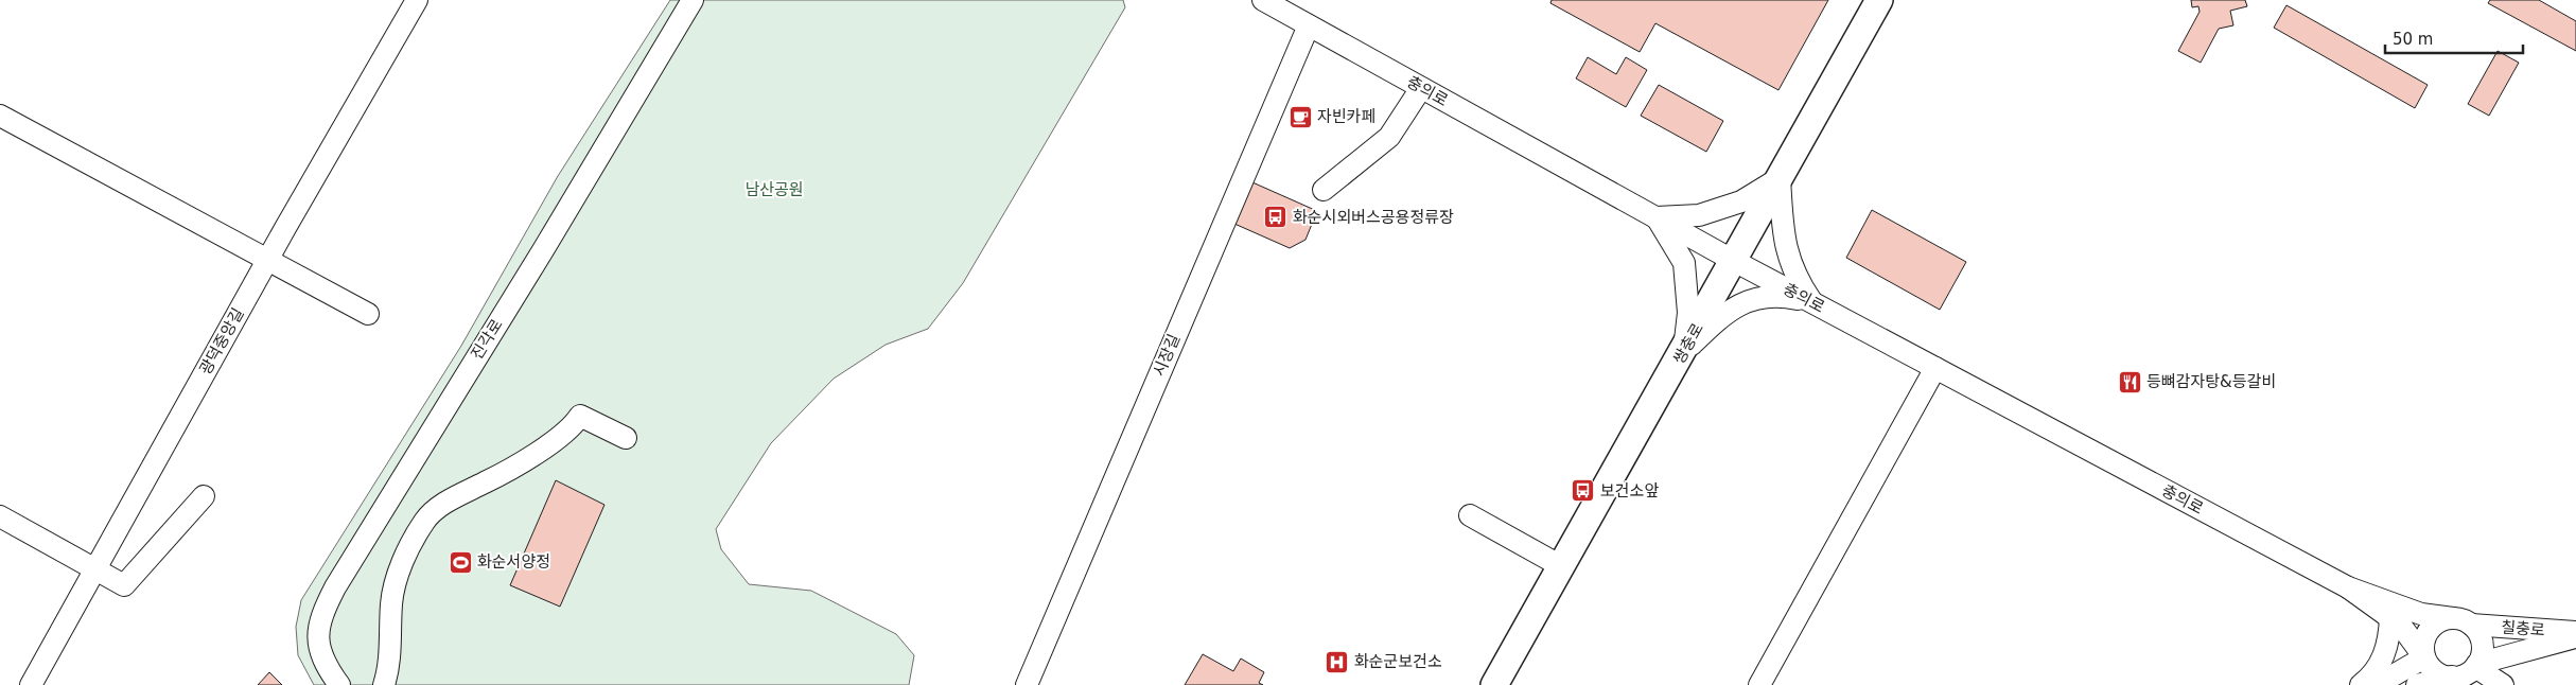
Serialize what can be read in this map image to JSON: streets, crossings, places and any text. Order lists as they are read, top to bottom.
{
  "streets": {
    "main road": ["쌍충로"],
    "street": [
      "충의로",
      "진각로",
      "광덕중앙길",
      "시장길",
      "칠충로"
    ]
  },
  "crossings": [
    ["충의로", "쌍충로"],
    ["충의로", "시장길"],
    ["충의로", "칠충로"]
  ],
  "parks": ["남산공원"],
  "places": {
    "cafe": ["자빈카페"],
    "bus stop": ["화순시외버스공용정류장", "보건소앞"],
    "restaurant": ["등뼈감자탕&등갈비"],
    "sports": ["화순서양정"],
    "hospital": ["화순군보건소"]
  },
  "scale_bar": "50 m"
}
